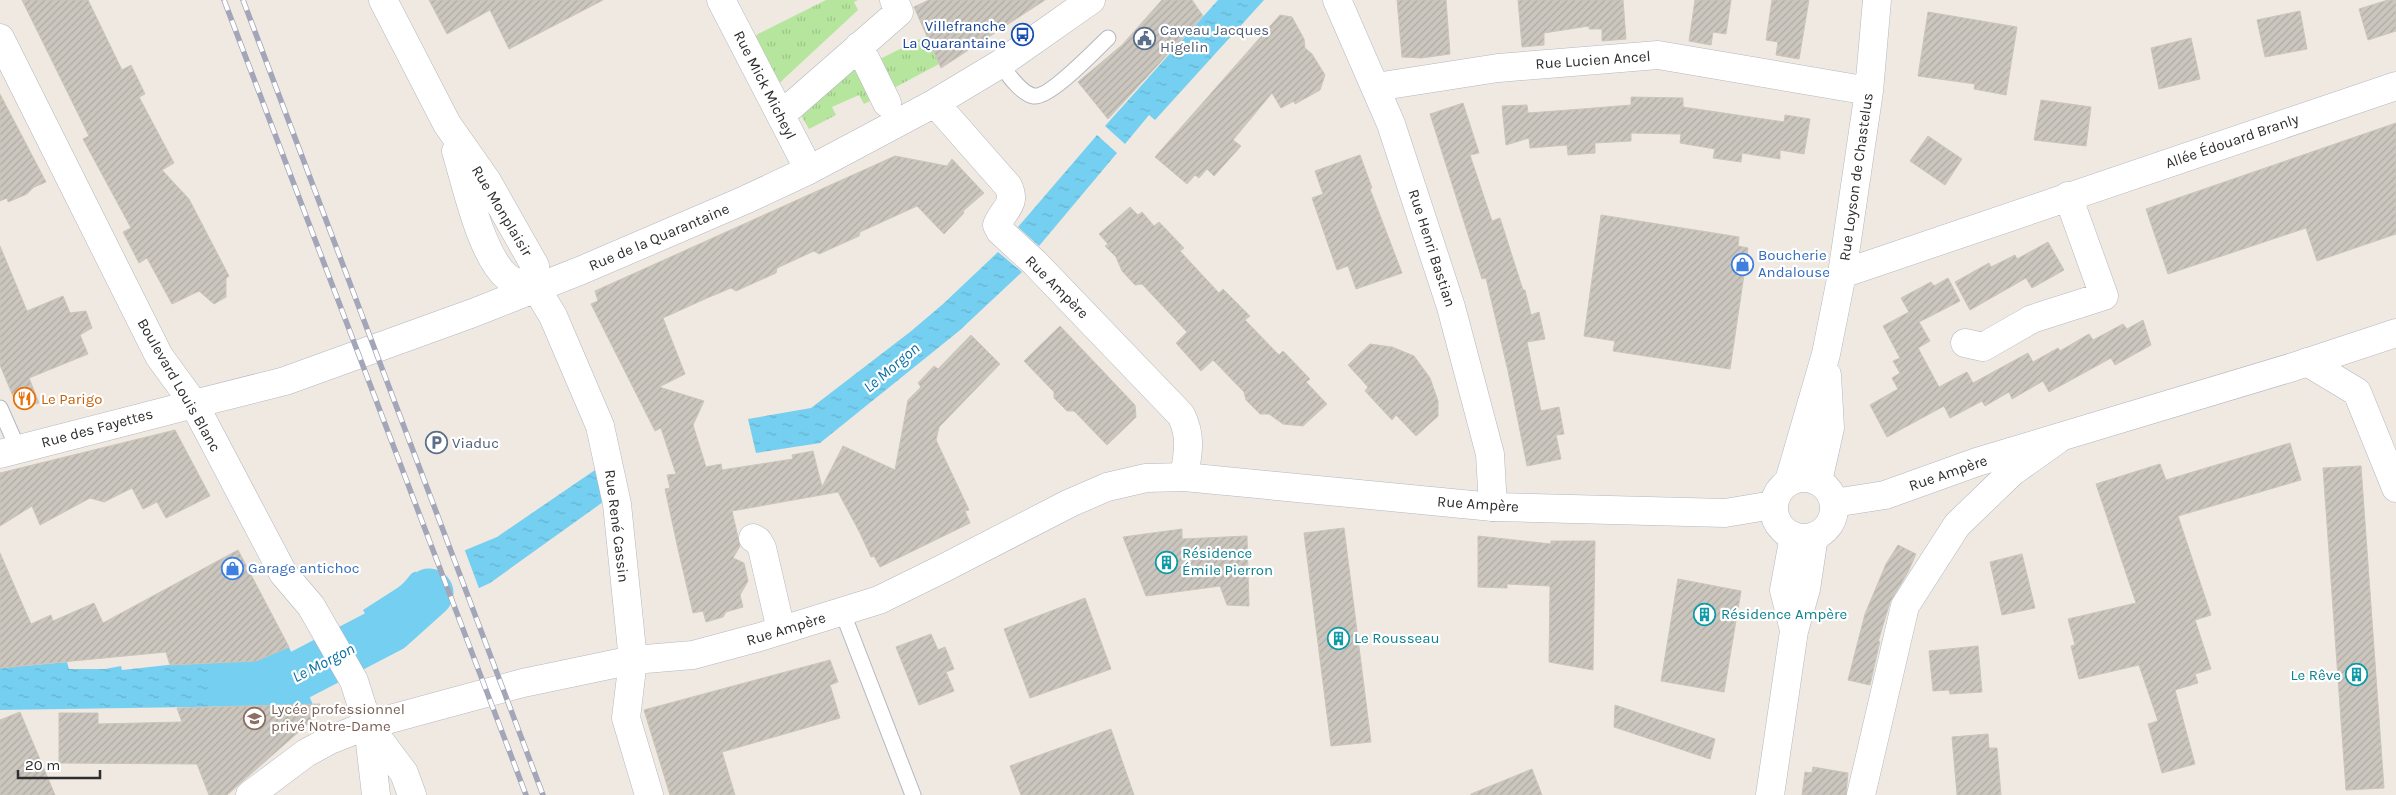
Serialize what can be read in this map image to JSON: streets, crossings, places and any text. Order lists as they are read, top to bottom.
{
  "streets": {
    "street": [
      "Rue Lucien Ancel",
      "Rue Mick Micheyl",
      "Allée Édouard Branly",
      "Rue Loyson de Chastelus",
      "Rue Monplaisir",
      "Rue de la Quarantaine",
      "Rue Henri Bastian",
      "Rue Ampère",
      "Boulevard Louis Blanc",
      "Rue des Fayettes",
      "Rue René Cassin"
    ]
  },
  "crossings": [
    ["Rue Lucien Ancel", "Rue Loyson de Chastelus"],
    ["Rue Lucien Ancel", "Rue Henri Bastian"],
    ["Rue Mick Micheyl", "Rue de la Quarantaine"],
    ["Allée Édouard Branly", "Rue Loyson de Chastelus"],
    ["Rue Loyson de Chastelus", "Rue Ampère"],
    ["Rue Monplaisir", "Rue de la Quarantaine"],
    ["Rue Monplaisir", "Rue René Cassin"],
    ["Rue de la Quarantaine", "Rue Ampère"],
    ["Rue de la Quarantaine", "Boulevard Louis Blanc"],
    ["Rue de la Quarantaine", "Rue des Fayettes"],
    ["Rue de la Quarantaine", "Rue René Cassin"],
    ["Rue Henri Bastian", "Rue Ampère"],
    ["Rue Ampère", "Boulevard Louis Blanc"],
    ["Rue Ampère", "Rue René Cassin"],
    ["Boulevard Louis Blanc", "Rue des Fayettes"]
  ],
  "water": ["Le Morgon"],
  "places": {
    "bus stop": ["Villefranche La Quarantaine"],
    "public building": ["Caveau Jacques Higelin"],
    "shop": ["Boucherie Andalouse", "Garage antichoc"],
    "restaurant": ["Le Parigo"],
    "parking": ["Viaduc"],
    "building": [
      "Résidence Émile Pierron",
      "Résidence Ampère",
      "Le Rousseau",
      "Le Rêve"
    ],
    "school or university": ["Lycée professionnel privé Notre-Dame"]
  },
  "scale_bar": "20 m"
}
